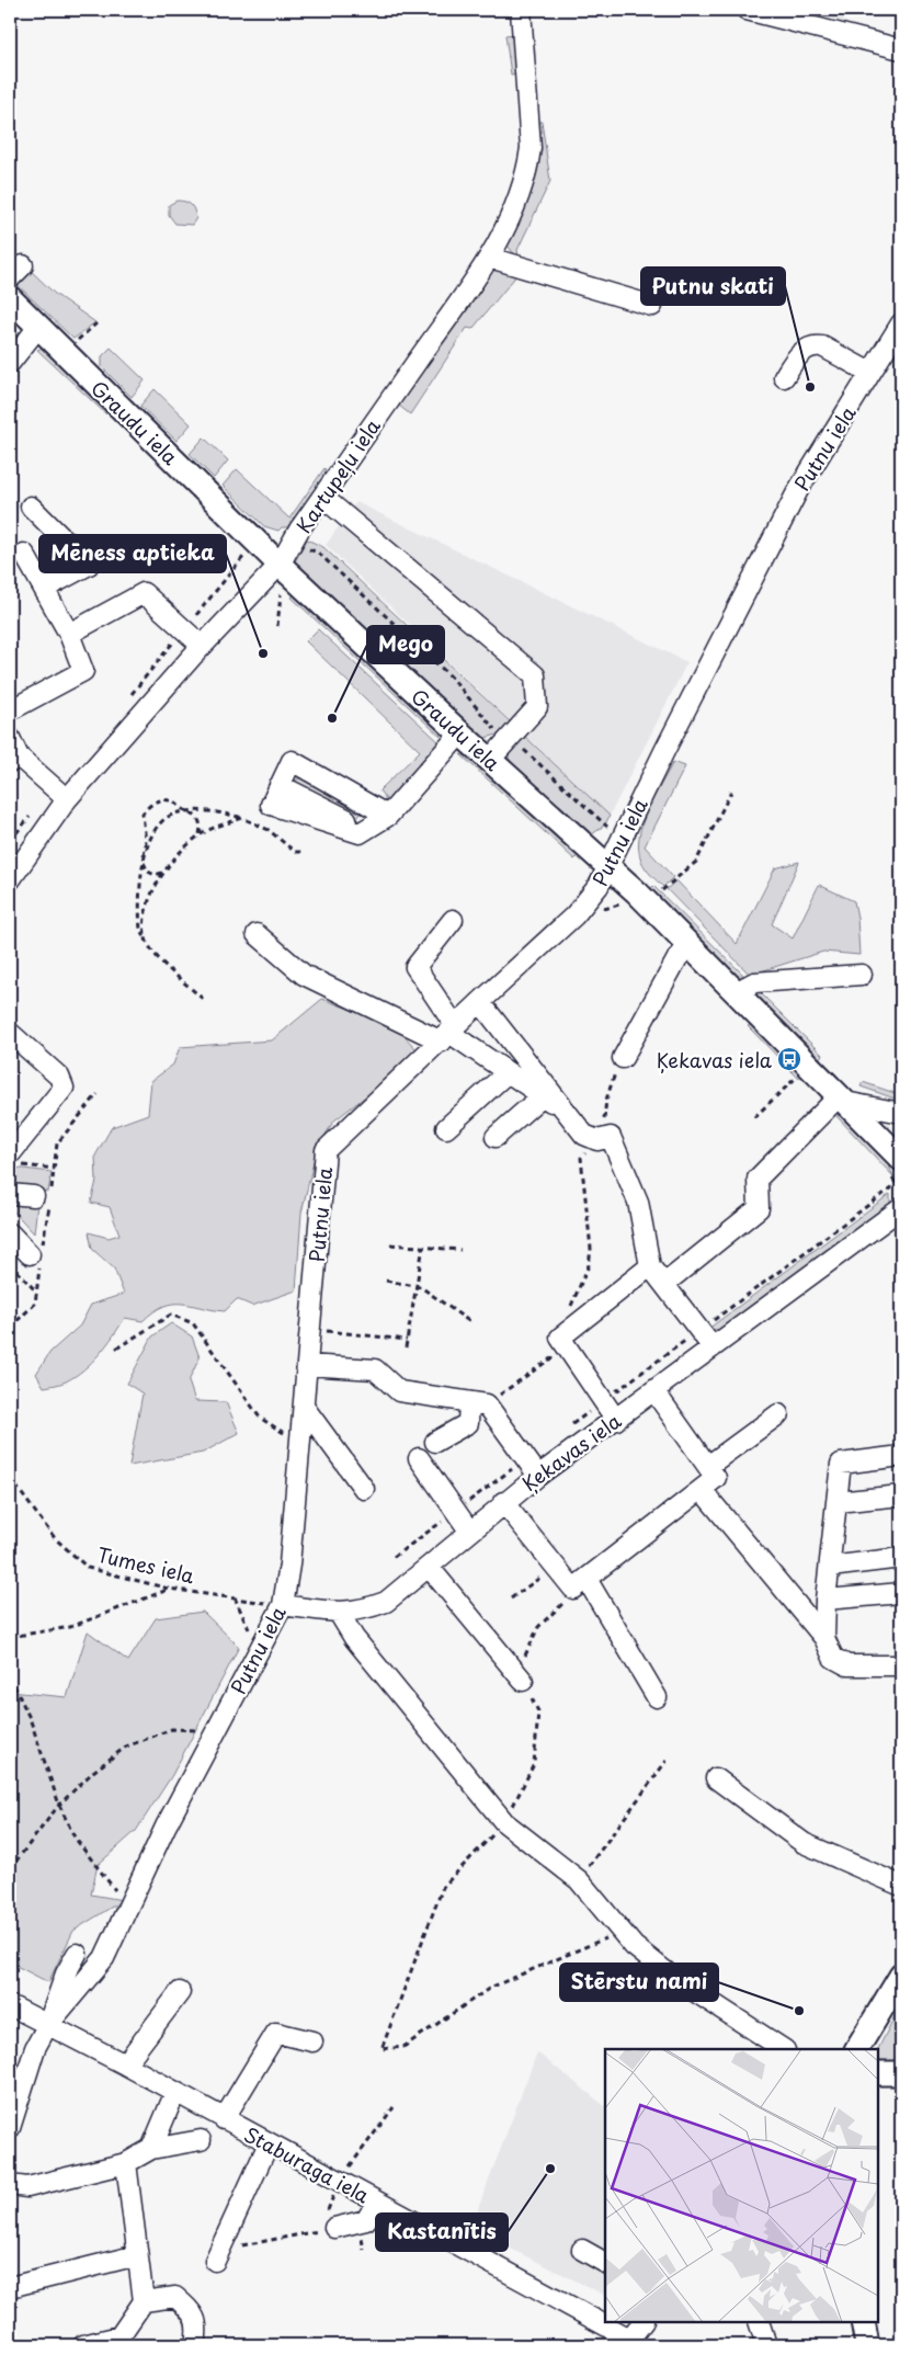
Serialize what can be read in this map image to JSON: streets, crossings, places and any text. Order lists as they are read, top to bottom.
{
  "streets": {
    "main road": ["Graudu iela"],
    "street": [
      "Putnu iela",
      "Kartupeļu iela",
      "Ķekavas iela",
      "Staburaga iela"
    ],
    "path": ["Tumes iela"]
  },
  "crossings": [
    ["Graudu iela", "Putnu iela"],
    ["Graudu iela", "Kartupeļu iela"],
    ["Putnu iela", "Ķekavas iela"],
    ["Putnu iela", "Tumes iela"],
    ["Putnu iela", "Staburaga iela"],
    ["Ķekavas iela", "Tumes iela"]
  ],
  "places": {
    "other": [
      "Putnu skati",
      "Mēness aptieka",
      "Mego",
      "Stērstu nami",
      "Kastanītis"
    ],
    "bus stop": ["Ķekavas iela"]
  }
}
